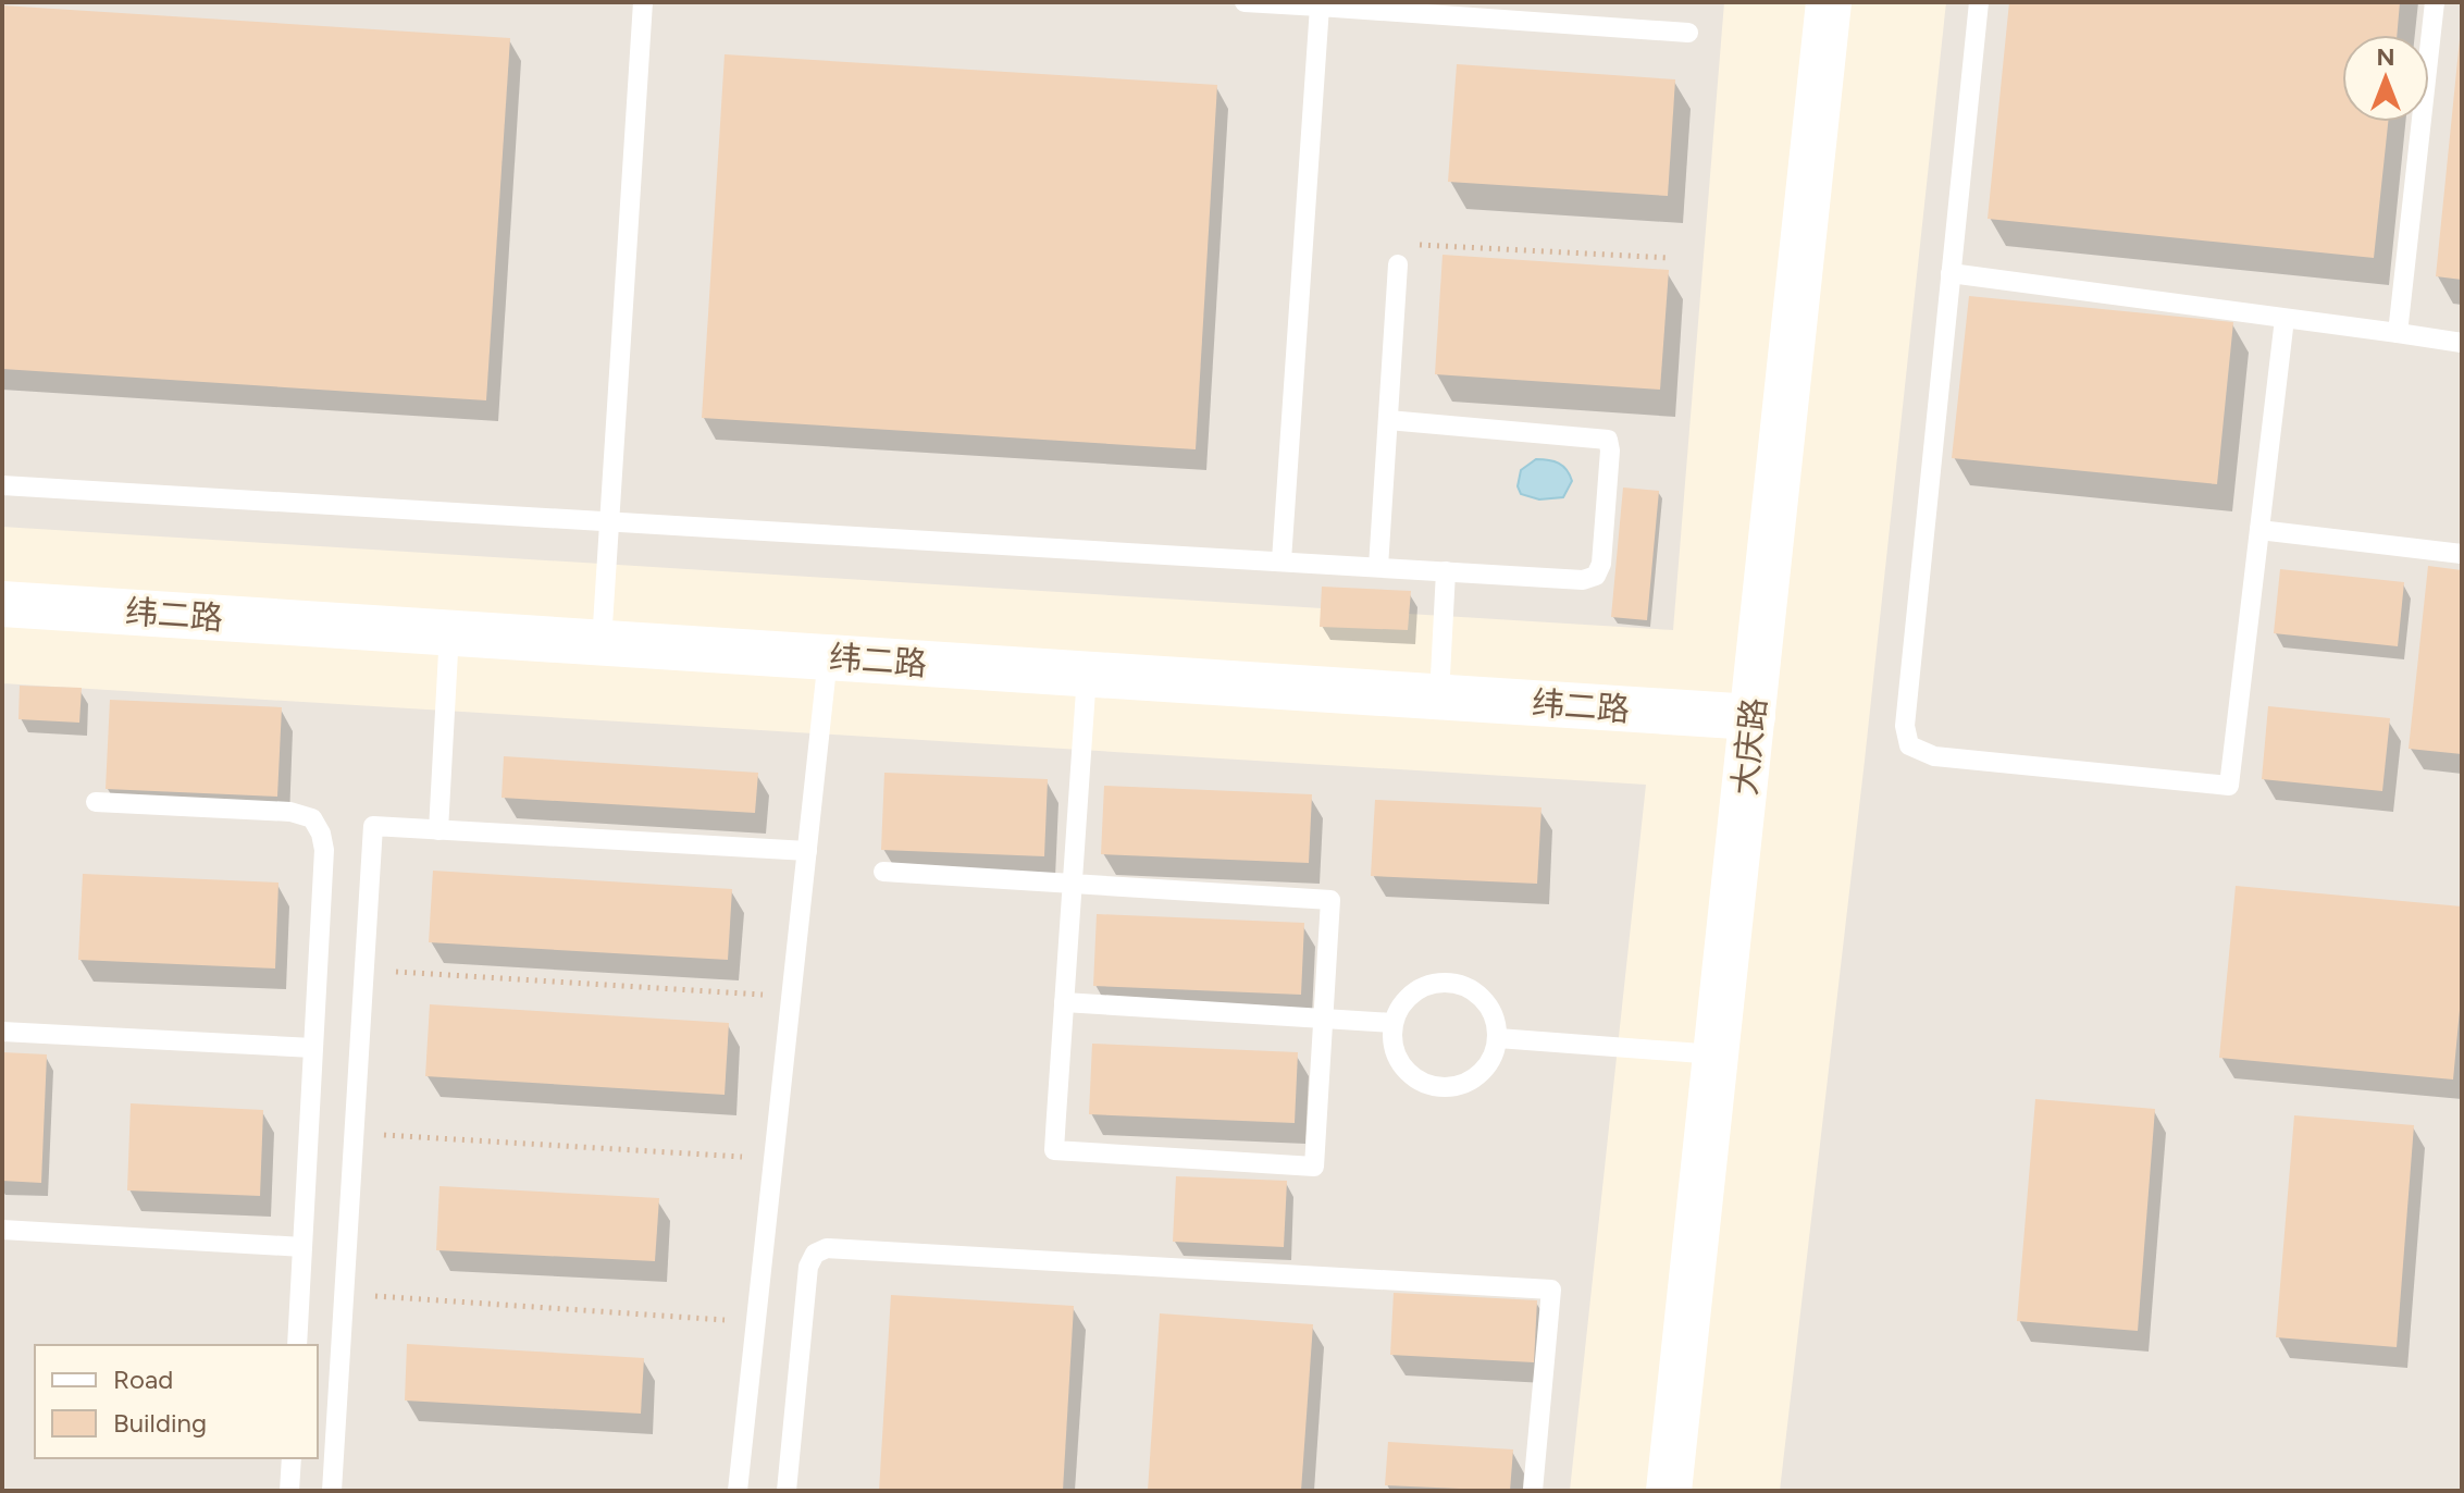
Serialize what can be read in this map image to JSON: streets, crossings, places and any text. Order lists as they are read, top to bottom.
{
  "streets": {
    "street": ["纬二路", "大庆路"]
  },
  "crossings": [
    ["纬二路", "大庆路"]
  ],
  "legend": ["Road", "Building"],
  "north": "top"
}
